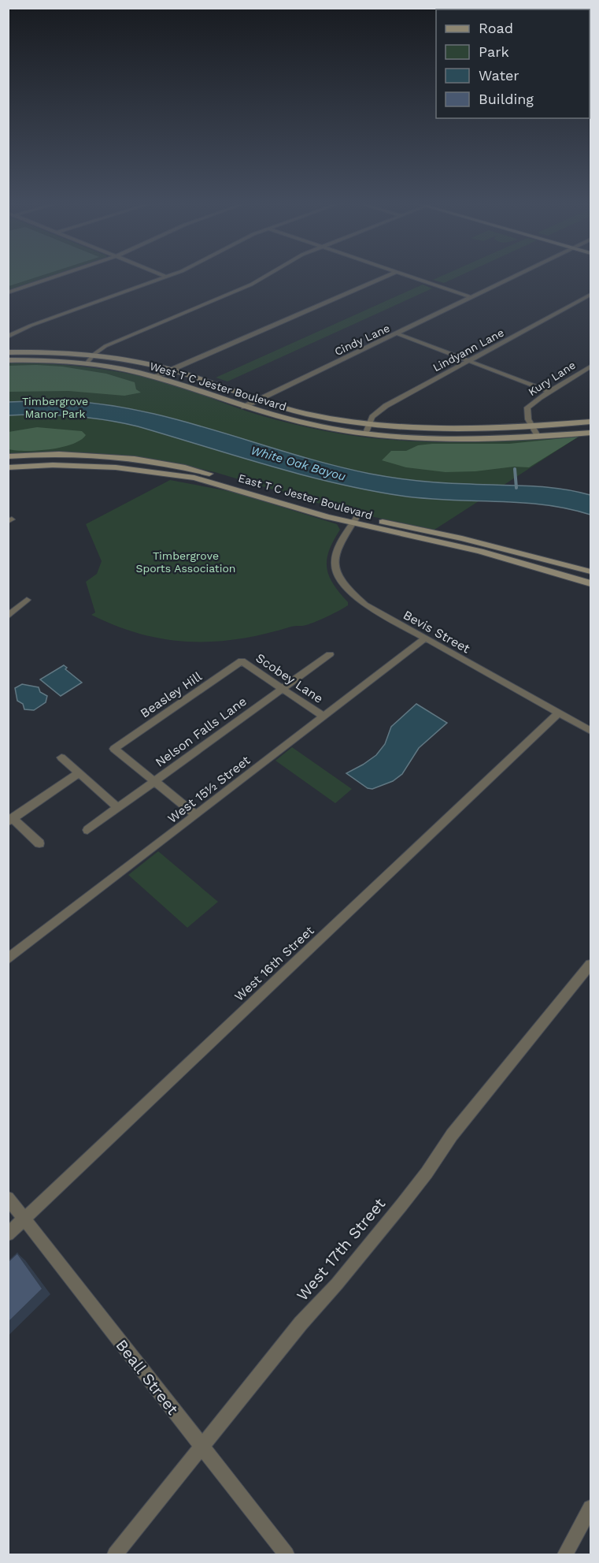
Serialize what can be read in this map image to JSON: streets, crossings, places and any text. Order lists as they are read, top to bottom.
{
  "streets": {
    "main road": ["West T C Jester Boulevard", "East T C Jester Boulevard"],
    "street": [
      "Cindy Lane",
      "Lindyann Lane",
      "Kury Lane",
      "Bevis Street",
      "Scobey Lane",
      "Beasley Hill",
      "Nelson Falls Lane",
      "West 15½ Street",
      "West 16th Street",
      "West 17th Street",
      "Beall Street"
    ]
  },
  "crossings": [
    ["Cindy Lane", "West T C Jester Boulevard"],
    ["Lindyann Lane", "West T C Jester Boulevard"],
    ["Kury Lane", "West T C Jester Boulevard"],
    ["East T C Jester Boulevard", "Bevis Street"],
    ["Bevis Street", "West 15½ Street"],
    ["Bevis Street", "West 16th Street"],
    ["Scobey Lane", "Beasley Hill"],
    ["Scobey Lane", "Nelson Falls Lane"],
    ["Scobey Lane", "West 15½ Street"],
    ["Beasley Hill", "Nelson Falls Lane"],
    ["West 16th Street", "Beall Street"],
    ["West 17th Street", "Beall Street"]
  ],
  "water": ["White Oak Bayou"],
  "parks": ["Timbergrove Manor Park", "Timbergrove Sports Association"],
  "legend": [
    "Road",
    "Park",
    "Water",
    "Building"
  ]
}
